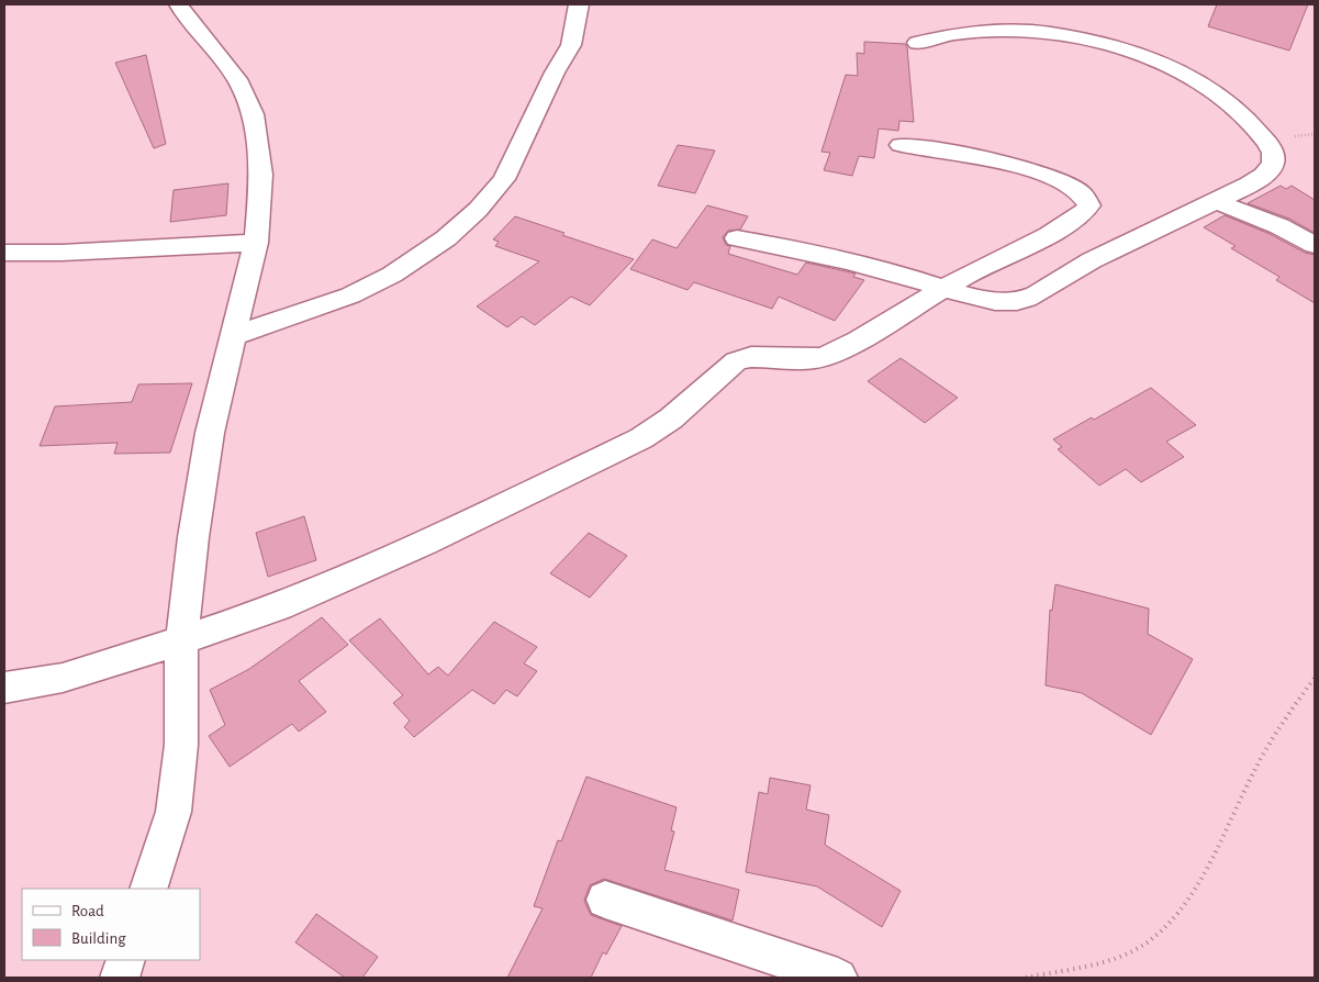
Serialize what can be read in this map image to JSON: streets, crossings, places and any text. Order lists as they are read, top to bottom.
{
  "legend": ["Road", "Building"]
}
